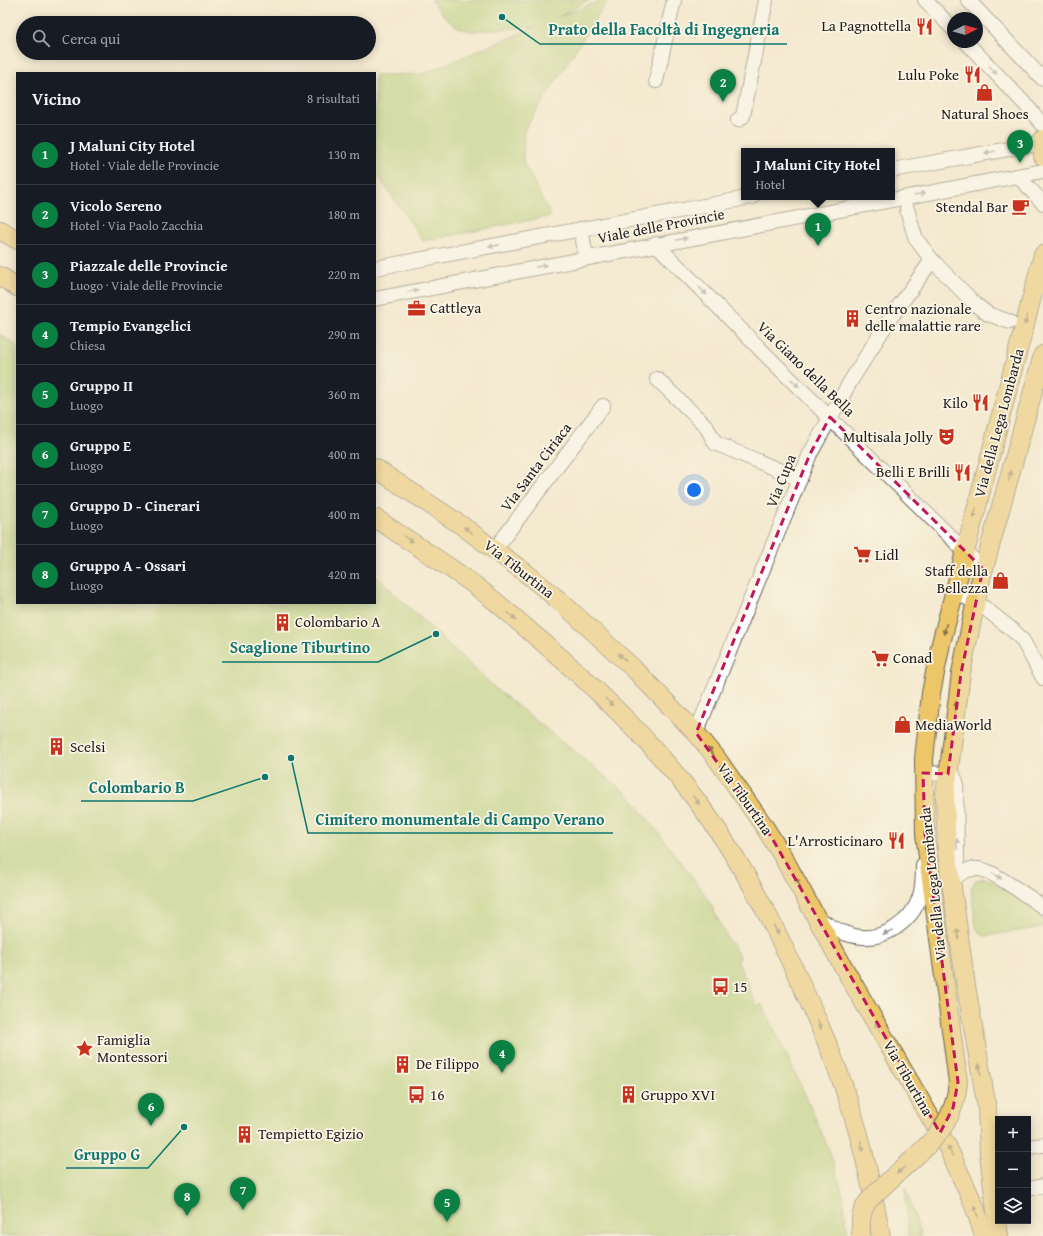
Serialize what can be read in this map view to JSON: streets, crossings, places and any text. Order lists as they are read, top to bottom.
{
  "streets": {
    "main road": ["Via della Lega Lombarda", "Via Tiburtina"],
    "street": [
      "Viale delle Provincie",
      "Via Giano della Bella",
      "Via Santa Ciriaca",
      "Via Cupa"
    ]
  },
  "crossings": [
    ["Viale delle Provincie", "Via Giano della Bella"],
    ["Via Giano della Bella", "Via della Lega Lombarda"],
    ["Via Giano della Bella", "Via Cupa"],
    ["Via Santa Ciriaca", "Via Tiburtina"],
    ["Via Cupa", "Via Tiburtina"]
  ],
  "places": {
    "other": [
      "Prato della Facoltà di Ingegneria",
      "Scaglione Tiburtino",
      "Cimitero monumentale di Campo Verano",
      "Colombario B",
      "Gruppo G"
    ],
    "restaurant": [
      "La Pagnottella",
      "Lulu Poke",
      "Kilo",
      "Belli E Brilli",
      "L'Arrosticinaro"
    ],
    "shop": ["Natural Shoes", "Staff della Bellezza", "MediaWorld"],
    "cafe": ["Stendal Bar"],
    "office": ["Cattleya"],
    "building": [
      "Centro nazionale delle malattie rare",
      "Colombario A",
      "Scelsi",
      "De Filippo",
      "Gruppo XVI",
      "Tempietto Egizio"
    ],
    "theatre": ["Multisala Jolly"],
    "supermarket": ["Lidl", "Conad"],
    "bus stop": ["15", "16"],
    "place": ["Famiglia Montessori"]
  },
  "north": "right",
  "page": {
    "search": "Cerca qui",
    "pins": [
      "2",
      "3",
      "1",
      "4",
      "6",
      "7",
      "8",
      "5"
    ],
    "heading": ["Vicino", "8 risultati"],
    "list": [
      {
        "mark": "1",
        "name": "J Maluni City Hotel",
        "note": "Hotel · Viale delle Provincie",
        "value": "130 m"
      },
      {
        "mark": "2",
        "name": "Vicolo Sereno",
        "note": "Hotel · Via Paolo Zacchia",
        "value": "180 m"
      },
      {
        "mark": "3",
        "name": "Piazzale delle Provincie",
        "note": "Luogo · Viale delle Provincie",
        "value": "220 m"
      },
      {
        "mark": "4",
        "name": "Tempio Evangelici",
        "note": "Chiesa",
        "value": "290 m"
      },
      {
        "mark": "5",
        "name": "Gruppo II",
        "note": "Luogo",
        "value": "360 m"
      },
      {
        "mark": "6",
        "name": "Gruppo E",
        "note": "Luogo",
        "value": "400 m"
      },
      {
        "mark": "7",
        "name": "Gruppo D - Cinerari",
        "note": "Luogo",
        "value": "400 m"
      },
      {
        "mark": "8",
        "name": "Gruppo A - Ossari",
        "note": "Luogo",
        "value": "420 m"
      }
    ],
    "popup": ["J Maluni City Hotel", "Hotel"],
    "map_buttons": ["+", "−"]
  }
}
